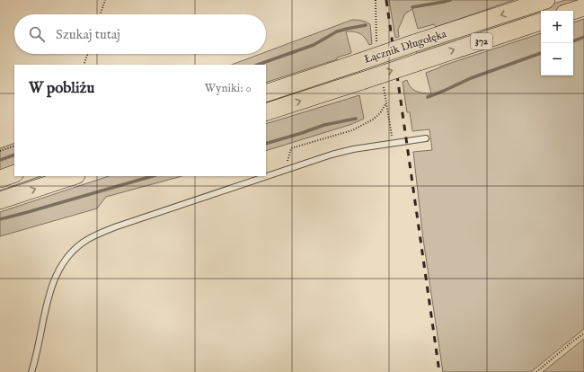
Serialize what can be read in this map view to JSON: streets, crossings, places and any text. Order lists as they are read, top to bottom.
{
  "streets": {
    "main road": ["372", "Łącznik Długołęka"]
  },
  "page": {
    "map_buttons": ["+", "−"],
    "search": "Szukaj tutaj",
    "heading": ["W pobliżu", "Wyniki: 0"]
  }
}
